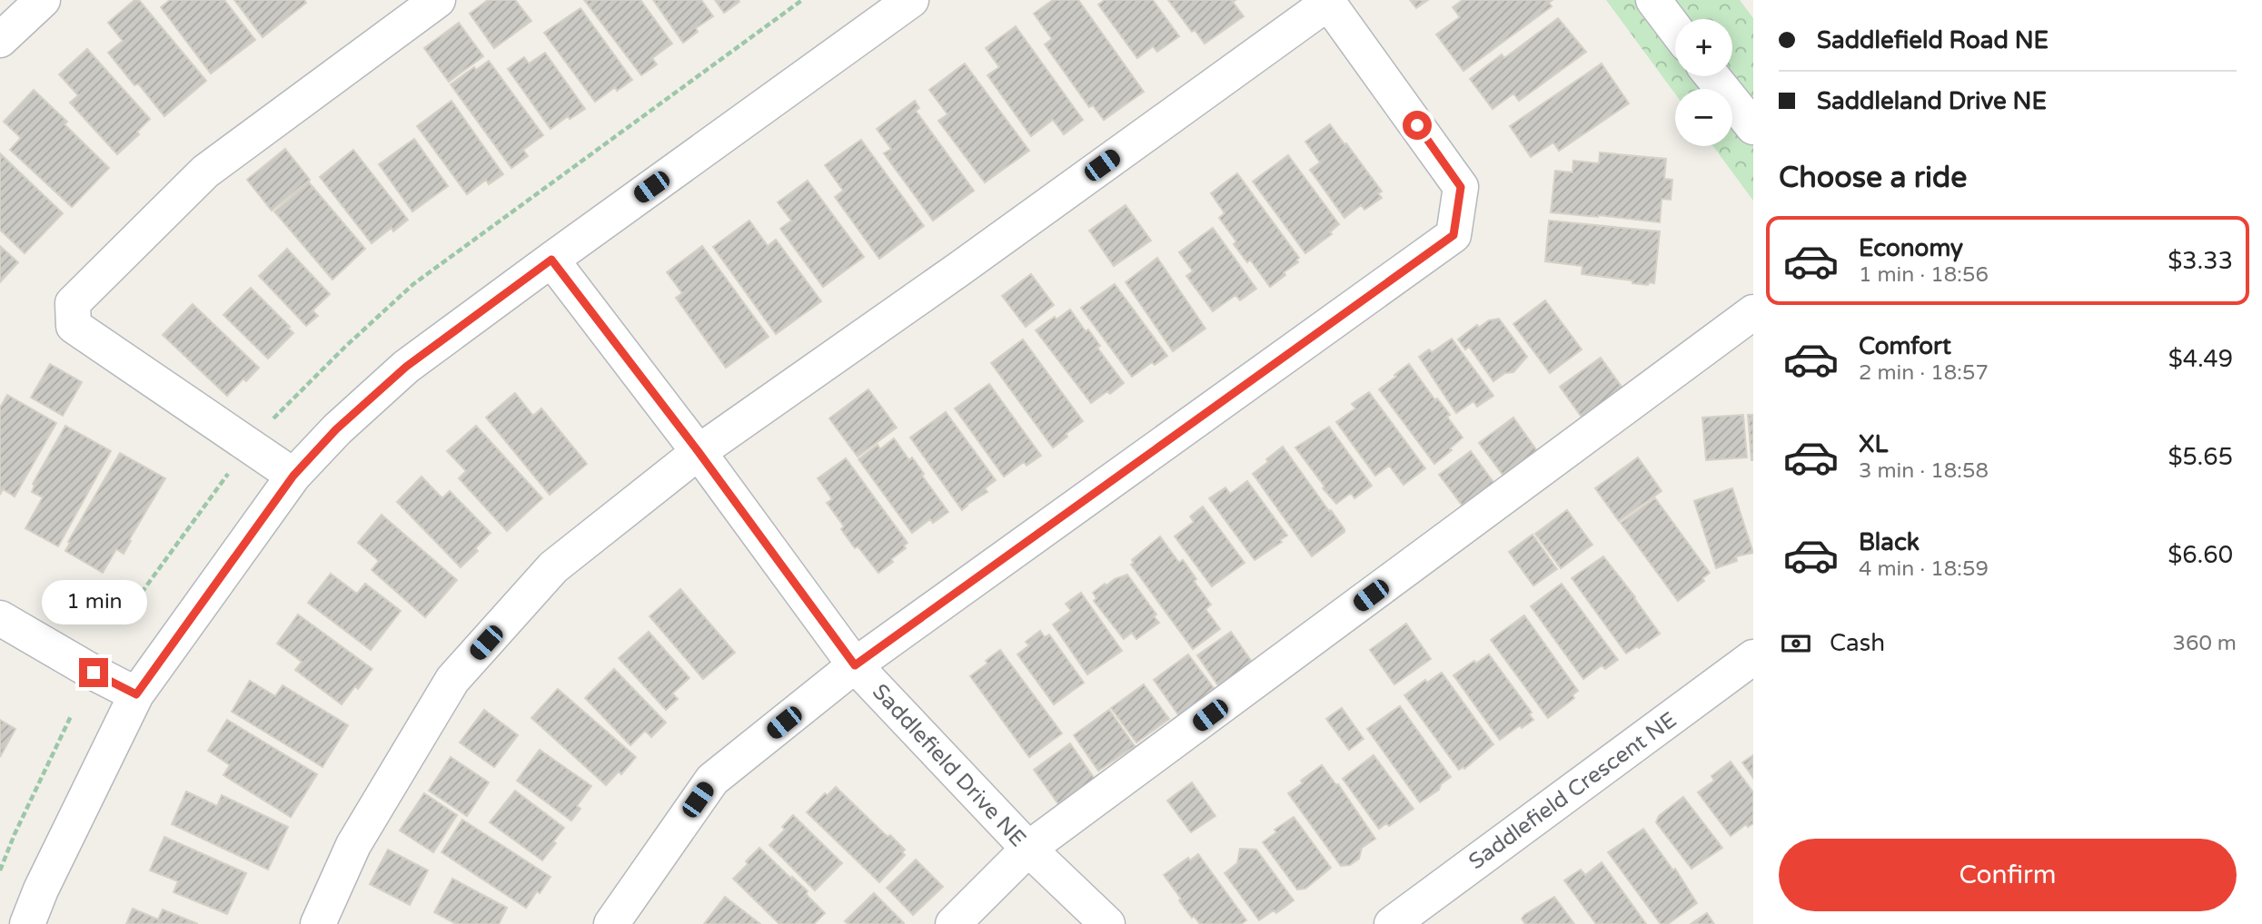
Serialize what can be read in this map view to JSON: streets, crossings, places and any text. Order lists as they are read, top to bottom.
{
  "streets": {
    "street": ["Saddlefield Drive NE", "Saddlefield Crescent NE"]
  },
  "page": {
    "banner": ["Saddlefield Road NE", "Saddleland Drive NE"],
    "map_buttons": ["+", "−"],
    "heading": "Choose a ride",
    "list": [
      {
        "name": "Economy",
        "note": "1 min · 18:56",
        "value": "$3.33"
      },
      {
        "name": "Comfort",
        "note": "2 min · 18:57",
        "value": "$4.49"
      },
      {
        "name": "XL",
        "note": "3 min · 18:58",
        "value": "$5.65"
      },
      {
        "name": "Black",
        "note": "4 min · 18:59",
        "value": "$6.60"
      }
    ],
    "bubble": "1 min",
    "pay": ["Cash", "360 m"],
    "buttons": "Confirm"
  }
}
